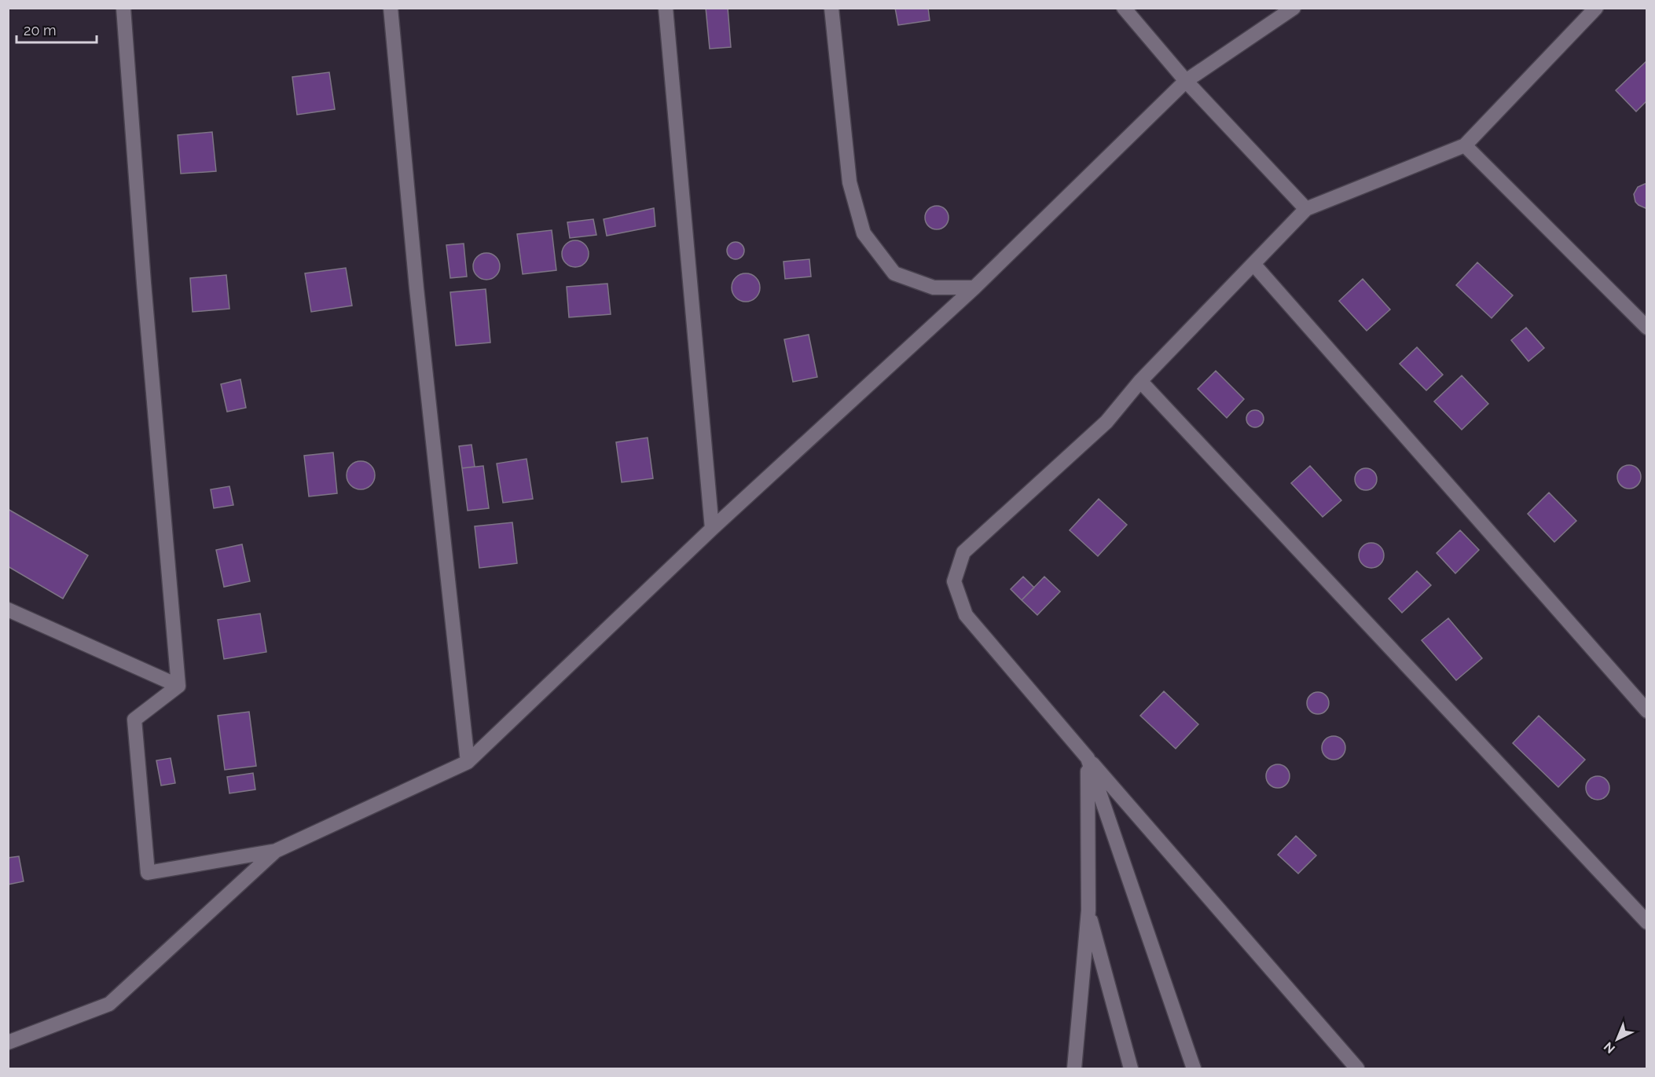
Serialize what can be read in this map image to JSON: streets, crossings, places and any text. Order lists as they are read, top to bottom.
{
  "scale_bar": "20 m",
  "north": "bottom left"
}
